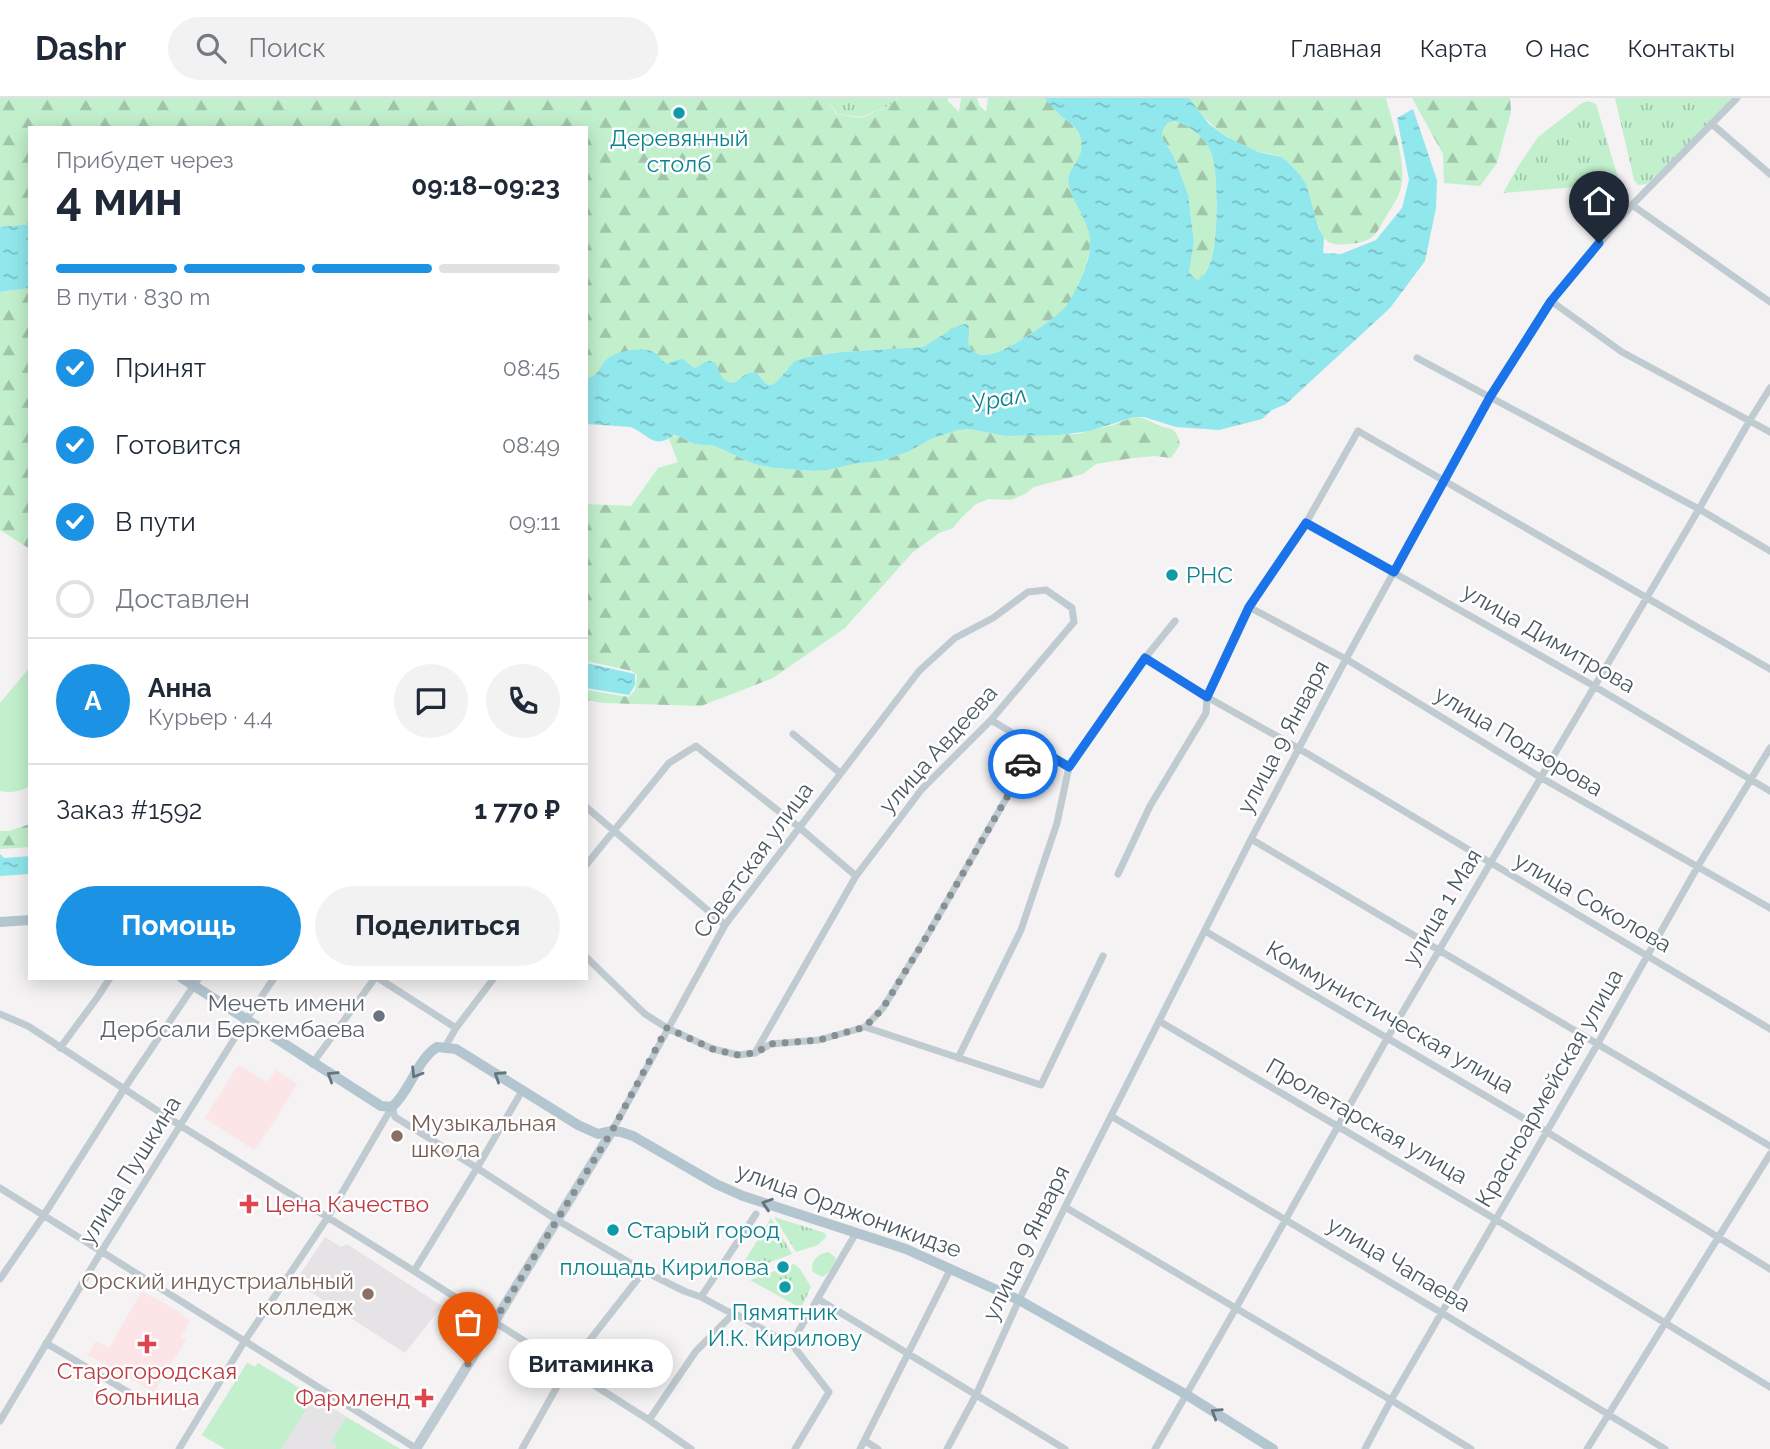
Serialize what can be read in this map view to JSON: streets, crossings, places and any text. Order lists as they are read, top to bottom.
{
  "streets": {
    "main road": ["улица Орджоникидзе"],
    "street": [
      "улица Димитрова",
      "улица 9 Января",
      "улица Подзорова",
      "улица Авдеева",
      "Советская улица",
      "улица Соколова",
      "улица 1 Мая",
      "Коммунистическая улица",
      "Красноармейская улица",
      "Пролетарская улица",
      "улица Пушкина",
      "улица Чапаева"
    ]
  },
  "crossings": [
    ["улица Димитрова", "улица 9 Января"],
    ["улица Димитрова", "улица 1 Мая"],
    ["улица Димитрова", "Красноармейская улица"],
    ["улица 9 Января", "улица Подзорова"],
    ["улица 9 Января", "улица Соколова"],
    ["улица 9 Января", "Коммунистическая улица"],
    ["улица 9 Января", "Пролетарская улица"],
    ["улица 9 Января", "улица Орджоникидзе"],
    ["улица 9 Января", "улица Чапаева"],
    ["улица Подзорова", "улица 1 Мая"],
    ["улица Подзорова", "Красноармейская улица"],
    ["улица Авдеева", "Советская улица"],
    ["Советская улица", "улица Орджоникидзе"],
    ["улица Соколова", "улица 1 Мая"],
    ["улица Соколова", "Красноармейская улица"],
    ["улица 1 Мая", "Коммунистическая улица"],
    ["улица 1 Мая", "Пролетарская улица"],
    ["улица 1 Мая", "улица Орджоникидзе"],
    ["улица 1 Мая", "улица Чапаева"],
    ["Коммунистическая улица", "Красноармейская улица"],
    ["Красноармейская улица", "Пролетарская улица"],
    ["Красноармейская улица", "улица Чапаева"]
  ],
  "one_way": ["улица Орджоникидзе"],
  "water": ["Урал"],
  "places": {
    "other": [
      "Деревянный столб",
      "РНС",
      "Мечеть имени Дербсали Беркембаева",
      "Музыкальная школа",
      "Старый город",
      "площадь Кирилова",
      "Пямятник И.К. Кирилову",
      "Орский индустриальный колледж",
      "Витаминка"
    ],
    "health": ["Цена Качество", "Старогородская больница", "Фармленд"]
  },
  "page": {
    "header": "Dashr",
    "search": "Поиск",
    "nav": [
      "Главная",
      "Карта",
      "О нас",
      "Контакты"
    ],
    "heading": ["4 мин", "Прибудет через", "09:18–09:23"],
    "panel": [
      "Анна",
      "Курьер · 4.4",
      "Заказ #1592",
      "1 770 ₽"
    ],
    "bar": "В пути · 830 m",
    "list": [
      ["Принят", "08:45"],
      ["Готовится", "08:49"],
      ["В пути", "09:11"],
      "Доставлен"
    ],
    "round": "А",
    "buttons": ["Помощь", "Поделиться"],
    "bubble": "Витаминка"
  }
}
